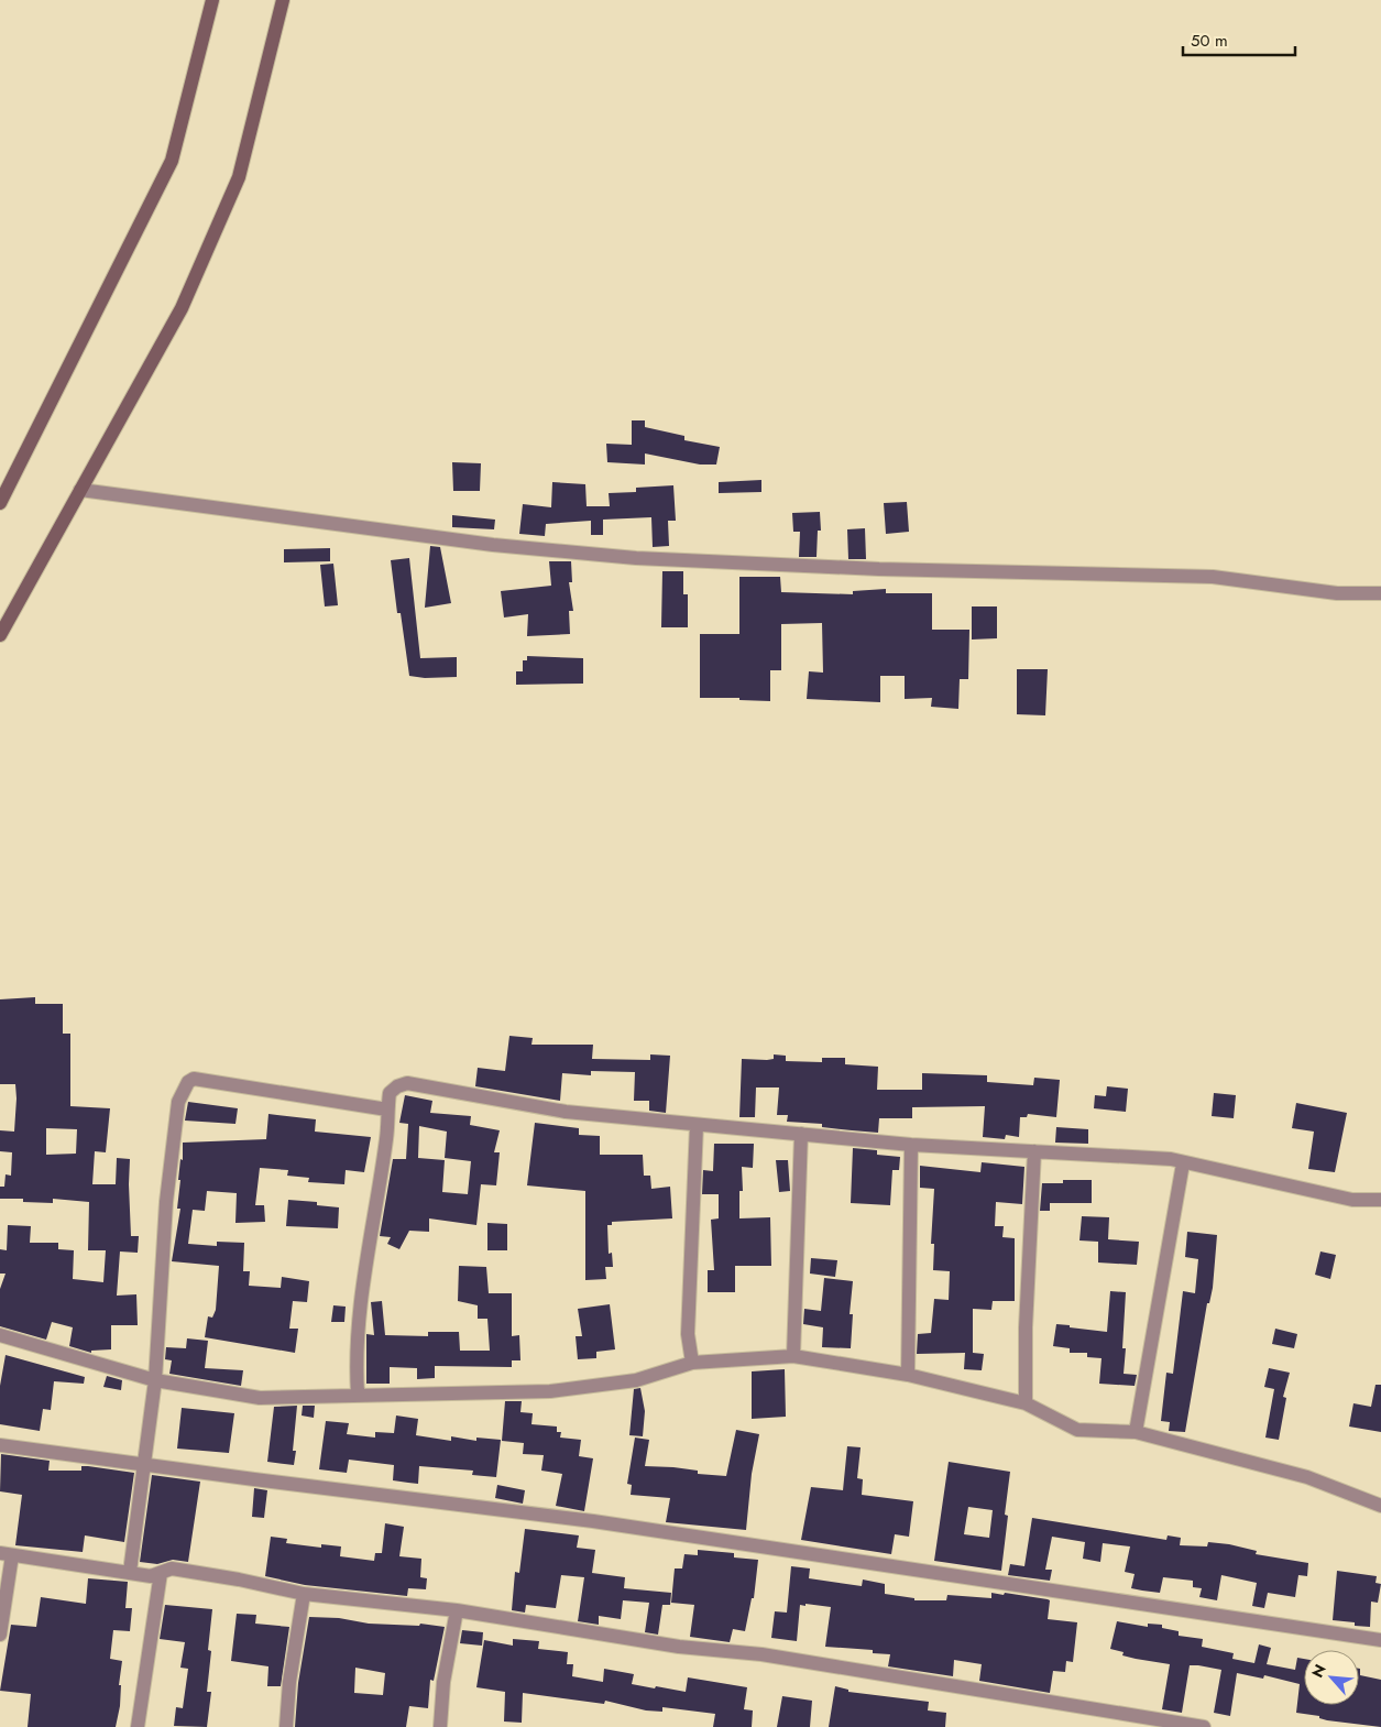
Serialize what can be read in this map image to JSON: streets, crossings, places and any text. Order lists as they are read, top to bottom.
{
  "scale_bar": "50 m",
  "north": "top left"
}
